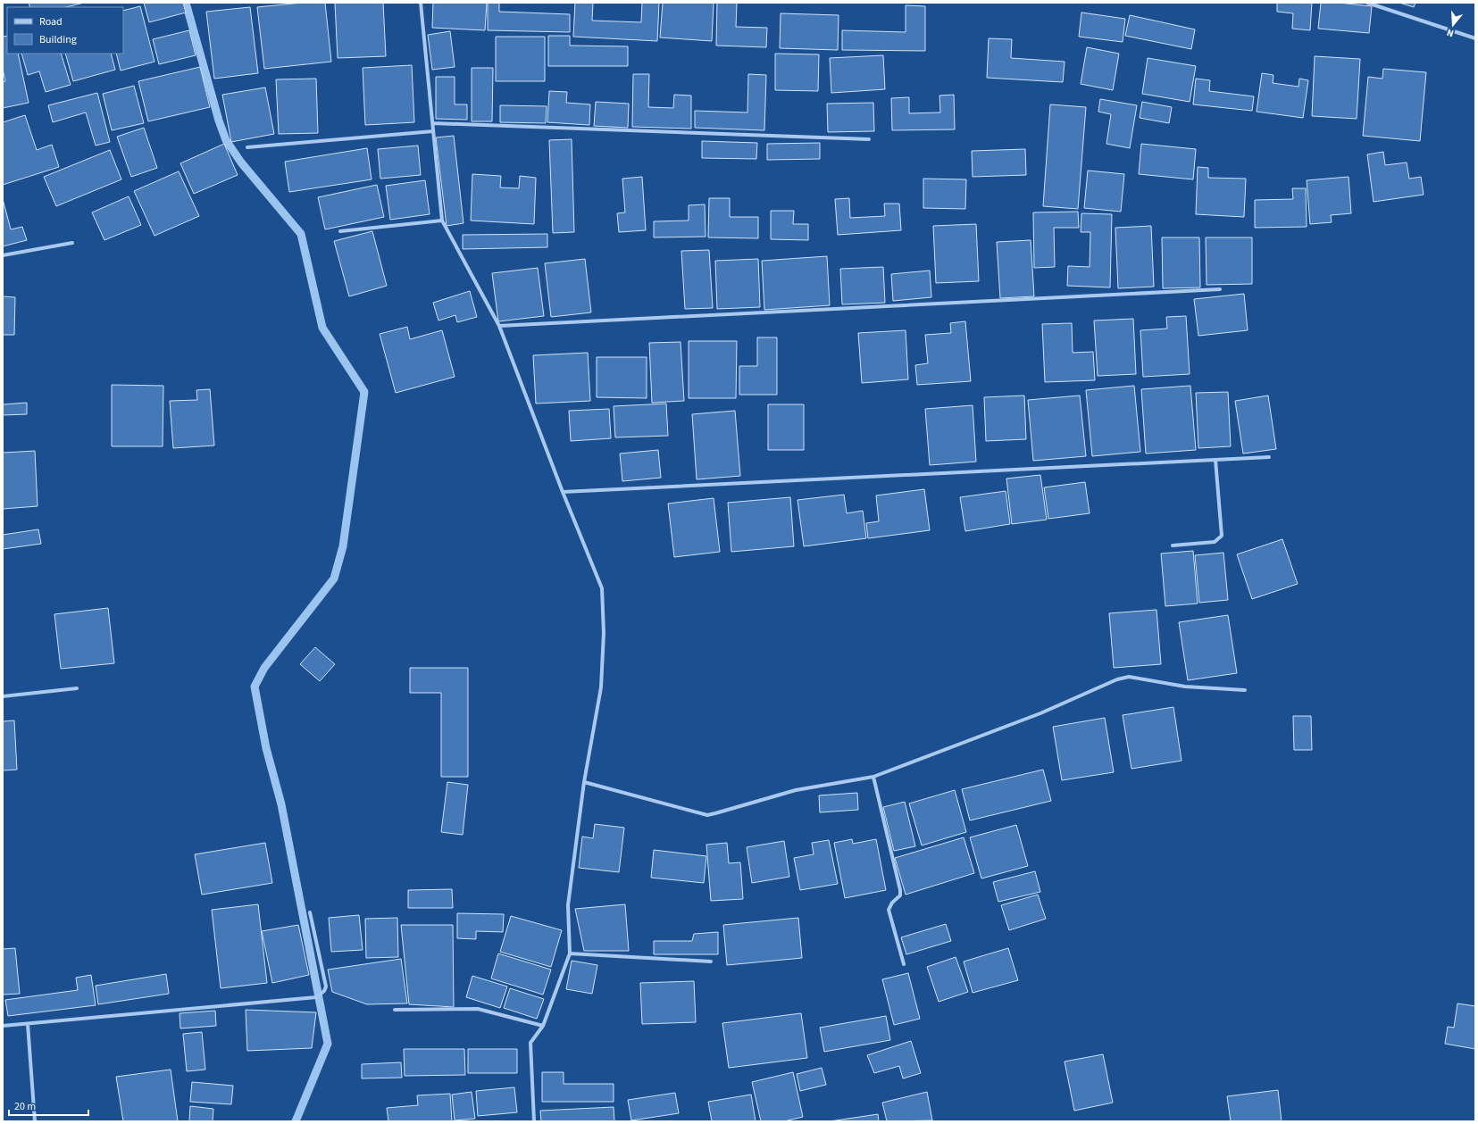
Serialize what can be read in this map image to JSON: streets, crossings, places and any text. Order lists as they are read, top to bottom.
{
  "legend": ["Road", "Building"],
  "scale_bar": "20 m",
  "north": "bottom"
}
